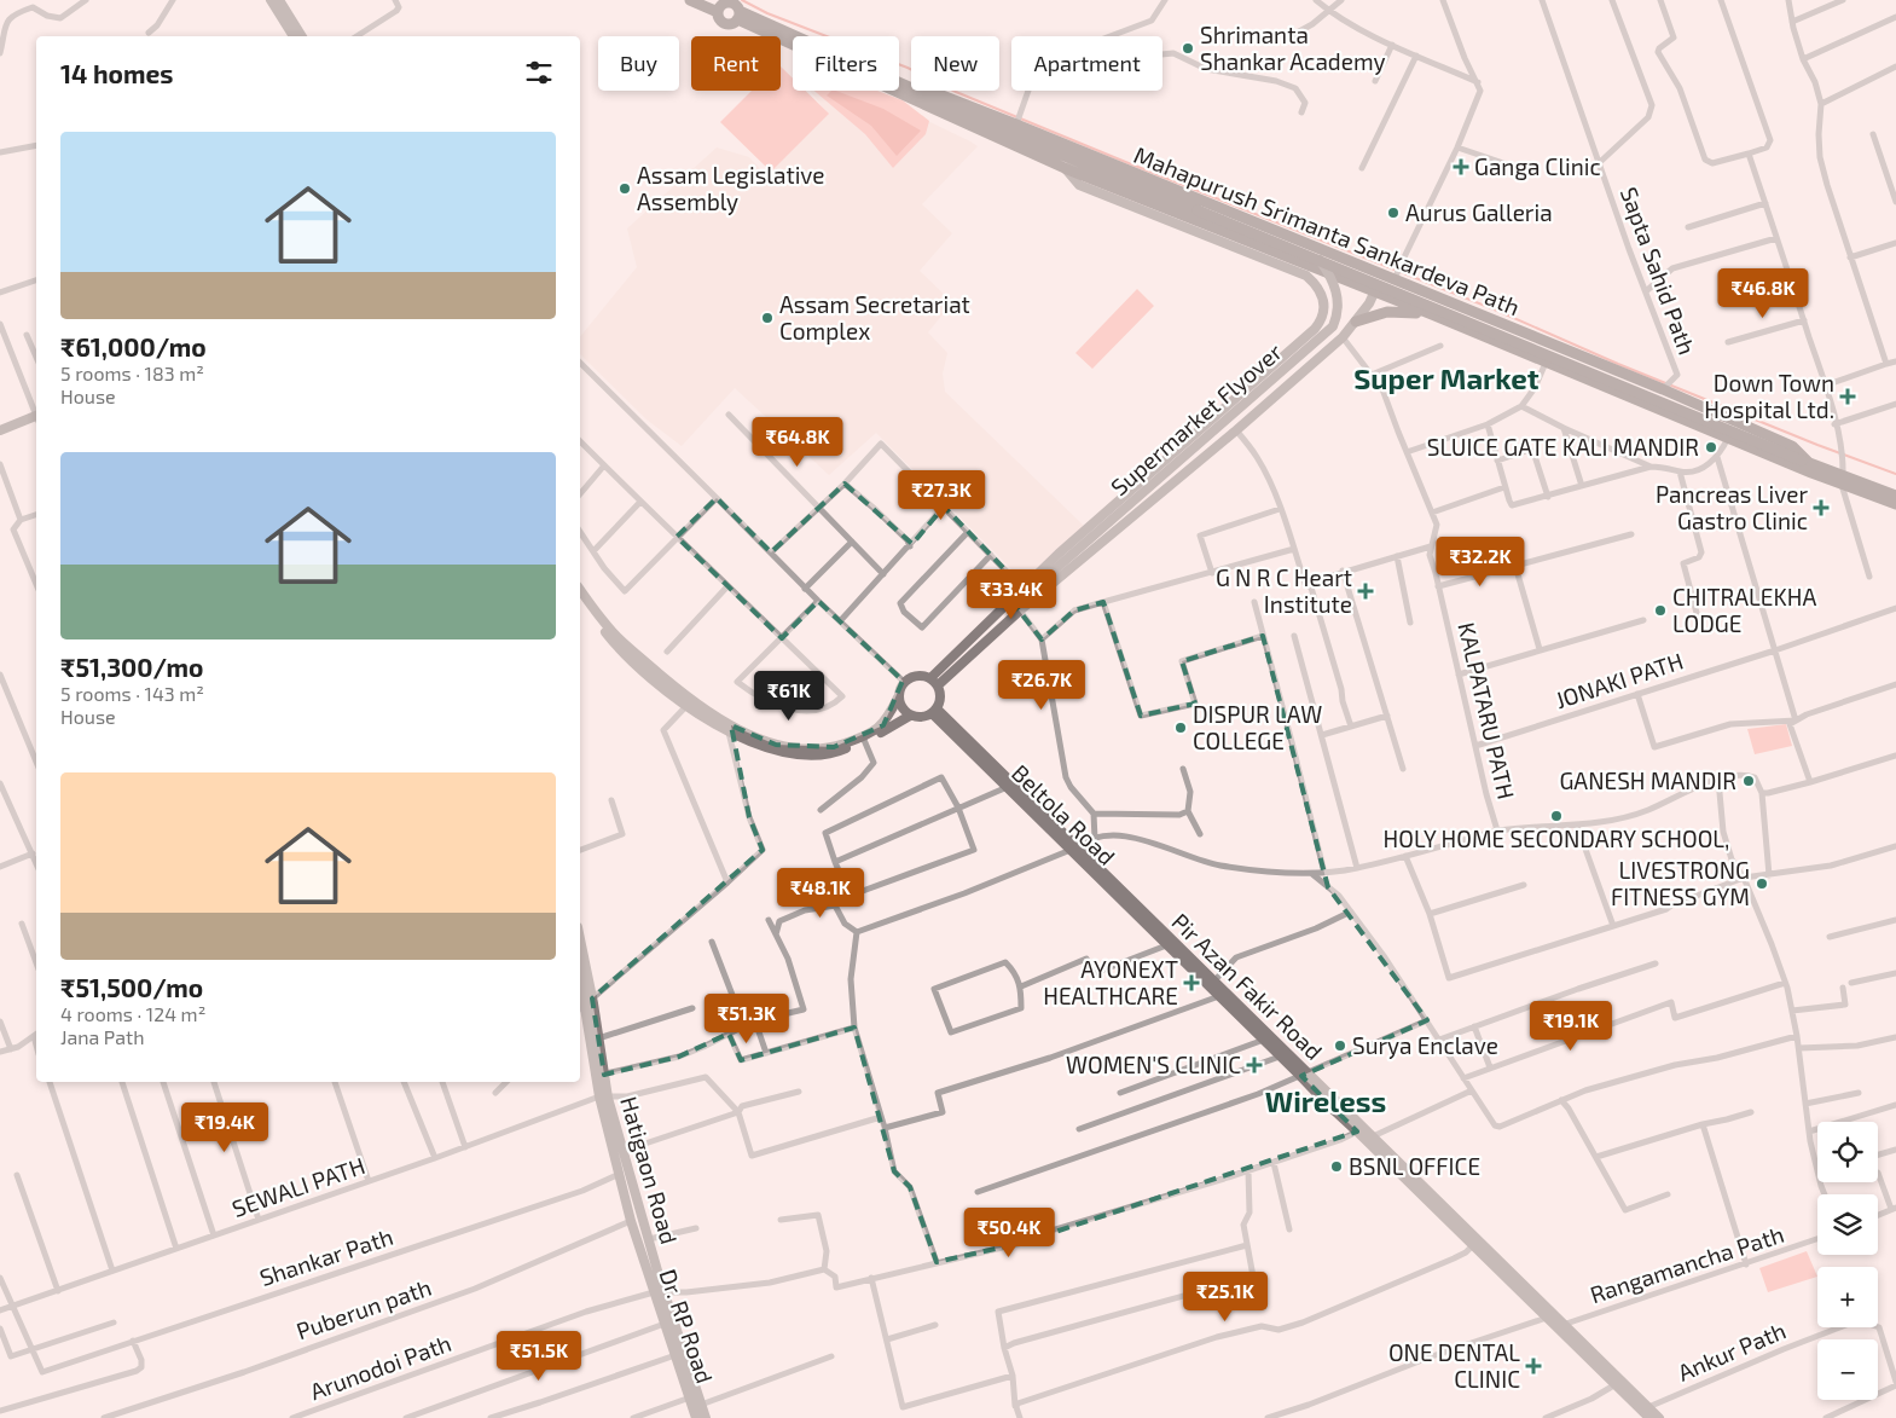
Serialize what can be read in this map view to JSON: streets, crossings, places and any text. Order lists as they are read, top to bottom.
{
  "streets": {
    "main road": [
      "Mahapurush Srimanta Sankardeva Path",
      "Supermarket Flyover",
      "Beltola Road",
      "Pir Azan Fakir Road",
      "Hatigaon Road",
      "Dr. RP Road"
    ],
    "street": [
      "Sapta Sahid Path",
      "JONAKI PATH",
      "KALPATARU PATH",
      "SEWALI PATH",
      "Shankar Path",
      "Rangamancha Path",
      "Puberun path",
      "Ankur Path",
      "Arunodoi Path"
    ]
  },
  "crossings": [
    ["Mahapurush Srimanta Sankardeva Path", "Sapta Sahid Path"],
    ["JONAKI PATH", "KALPATARU PATH"],
    ["Beltola Road", "Pir Azan Fakir Road"],
    ["Pir Azan Fakir Road", "Rangamancha Path"],
    ["Pir Azan Fakir Road", "Ankur Path"],
    ["Hatigaon Road", "SEWALI PATH"],
    ["Hatigaon Road", "Dr. RP Road"],
    ["Hatigaon Road", "Arunodoi Path"],
    ["SEWALI PATH", "Dr. RP Road"],
    ["Shankar Path", "Dr. RP Road"],
    ["Puberun path", "Dr. RP Road"],
    ["Dr. RP Road", "Arunodoi Path"]
  ],
  "districts": ["Super Market", "Wireless"],
  "places": {
    "other": [
      "Shrimanta Shankar Academy",
      "Assam Legislative Assembly",
      "Aurus Galleria",
      "Assam Secretariat Complex",
      "SLUICE GATE KALI MANDIR",
      "CHITRALEKHA LODGE",
      "DISPUR LAW COLLEGE",
      "GANESH MANDIR",
      "HOLY HOME SECONDARY SCHOOL,",
      "LIVESTRONG FITNESS GYM",
      "Surya Enclave",
      "BSNL OFFICE"
    ],
    "health": [
      "Ganga Clinic",
      "Down Town Hospital Ltd.",
      "Pancreas Liver Gastro Clinic",
      "G N R C Heart Institute",
      "AYONEXT HEALTHCARE",
      "WOMEN'S CLINIC",
      "ONE DENTAL CLINIC"
    ]
  },
  "page": {
    "chip": [
      "Buy",
      "Rent",
      "Filters",
      "New",
      "Apartment"
    ],
    "heading": "14 homes",
    "list": [
      {
        "name": "₹61,000/mo",
        "note": "5 rooms · 183 m² · House"
      },
      {
        "name": "₹51,300/mo",
        "note": "5 rooms · 143 m² · House"
      },
      {
        "name": "₹51,500/mo",
        "note": "4 rooms · 124 m² · Jana Path"
      }
    ],
    "price": [
      "₹46.8K",
      "₹64.8K",
      "₹27.3K",
      "₹32.2K",
      "₹33.4K",
      "₹26.7K",
      "₹61K",
      "₹48.1K",
      "₹51.3K",
      "₹19.1K",
      "₹19.4K",
      "₹50.4K",
      "₹25.1K",
      "₹51.5K"
    ],
    "map_buttons": ["+", "−"]
  }
}
